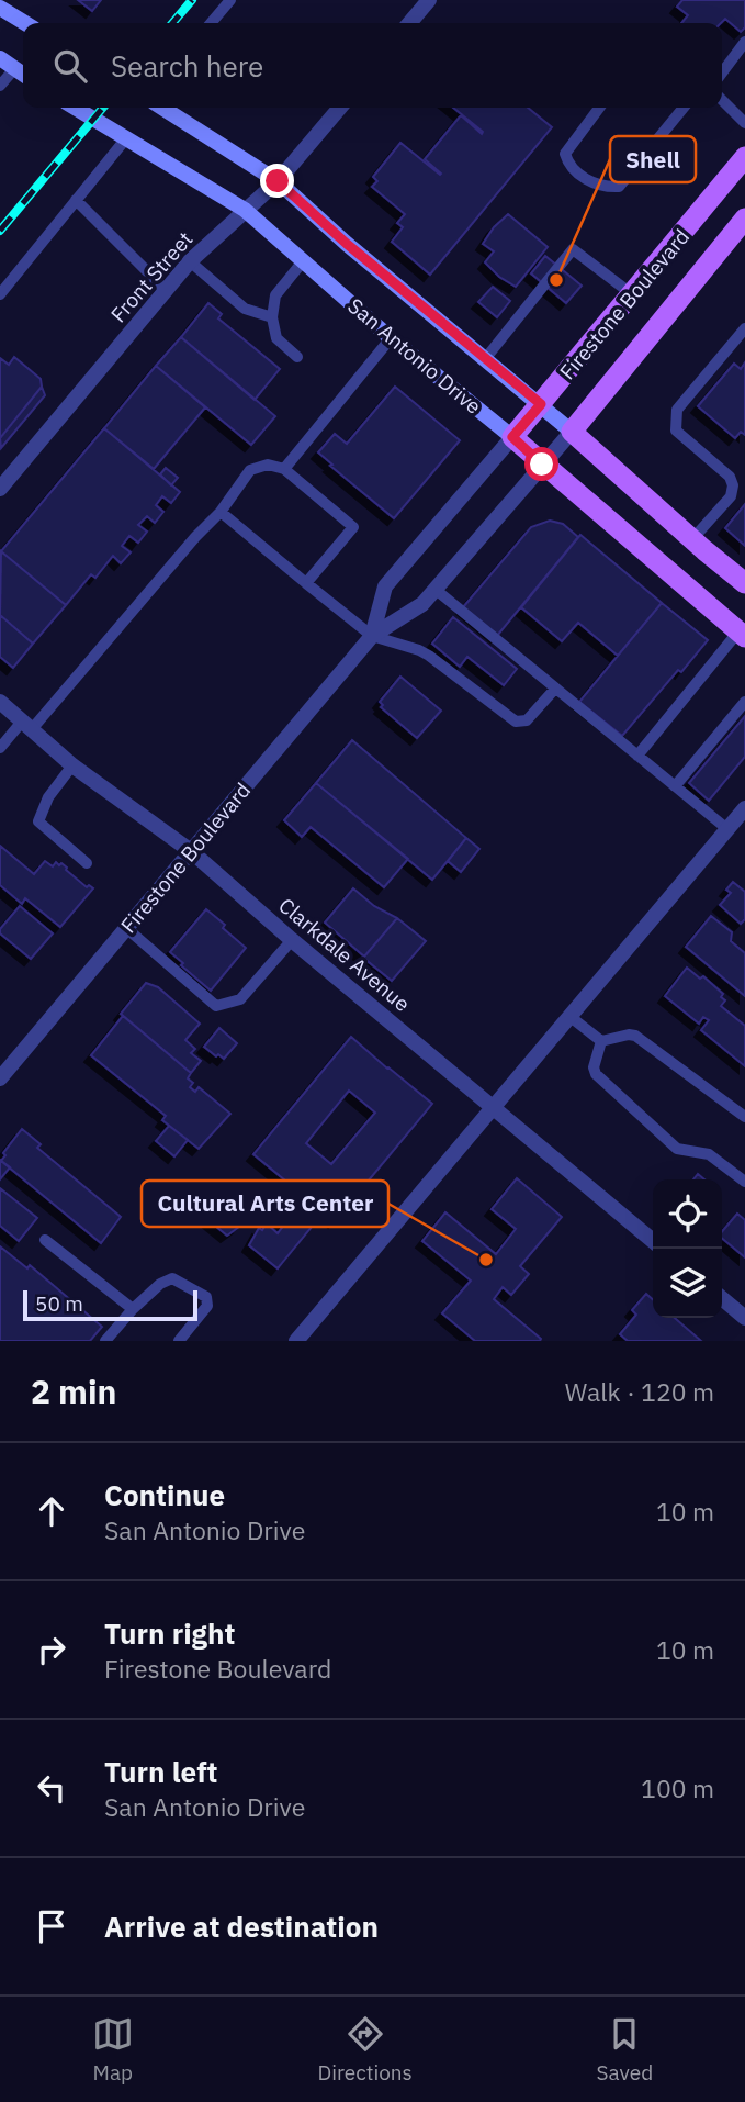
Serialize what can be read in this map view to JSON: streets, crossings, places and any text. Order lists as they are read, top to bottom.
{
  "streets": {
    "main road": ["Firestone Boulevard", "San Antonio Drive"],
    "street": ["Front Street", "Clarkdale Avenue"]
  },
  "crossings": [
    ["Front Street", "San Antonio Drive"],
    ["Firestone Boulevard", "San Antonio Drive"],
    ["Firestone Boulevard", "Clarkdale Avenue"]
  ],
  "places": ["Shell", "Cultural Arts Center"],
  "scale_bar": "50 m",
  "page": {
    "search": "Search here",
    "scale": "50 m",
    "heading": ["2 min", "Walk · 120 m"],
    "list": [
      ["Continue", "San Antonio Drive", "10 m"],
      ["Turn right", "Firestone Boulevard", "10 m"],
      ["Turn left", "San Antonio Drive", "100 m"],
      "Arrive at destination"
    ],
    "nav": ["Map", "Directions", "Saved"]
  }
}
